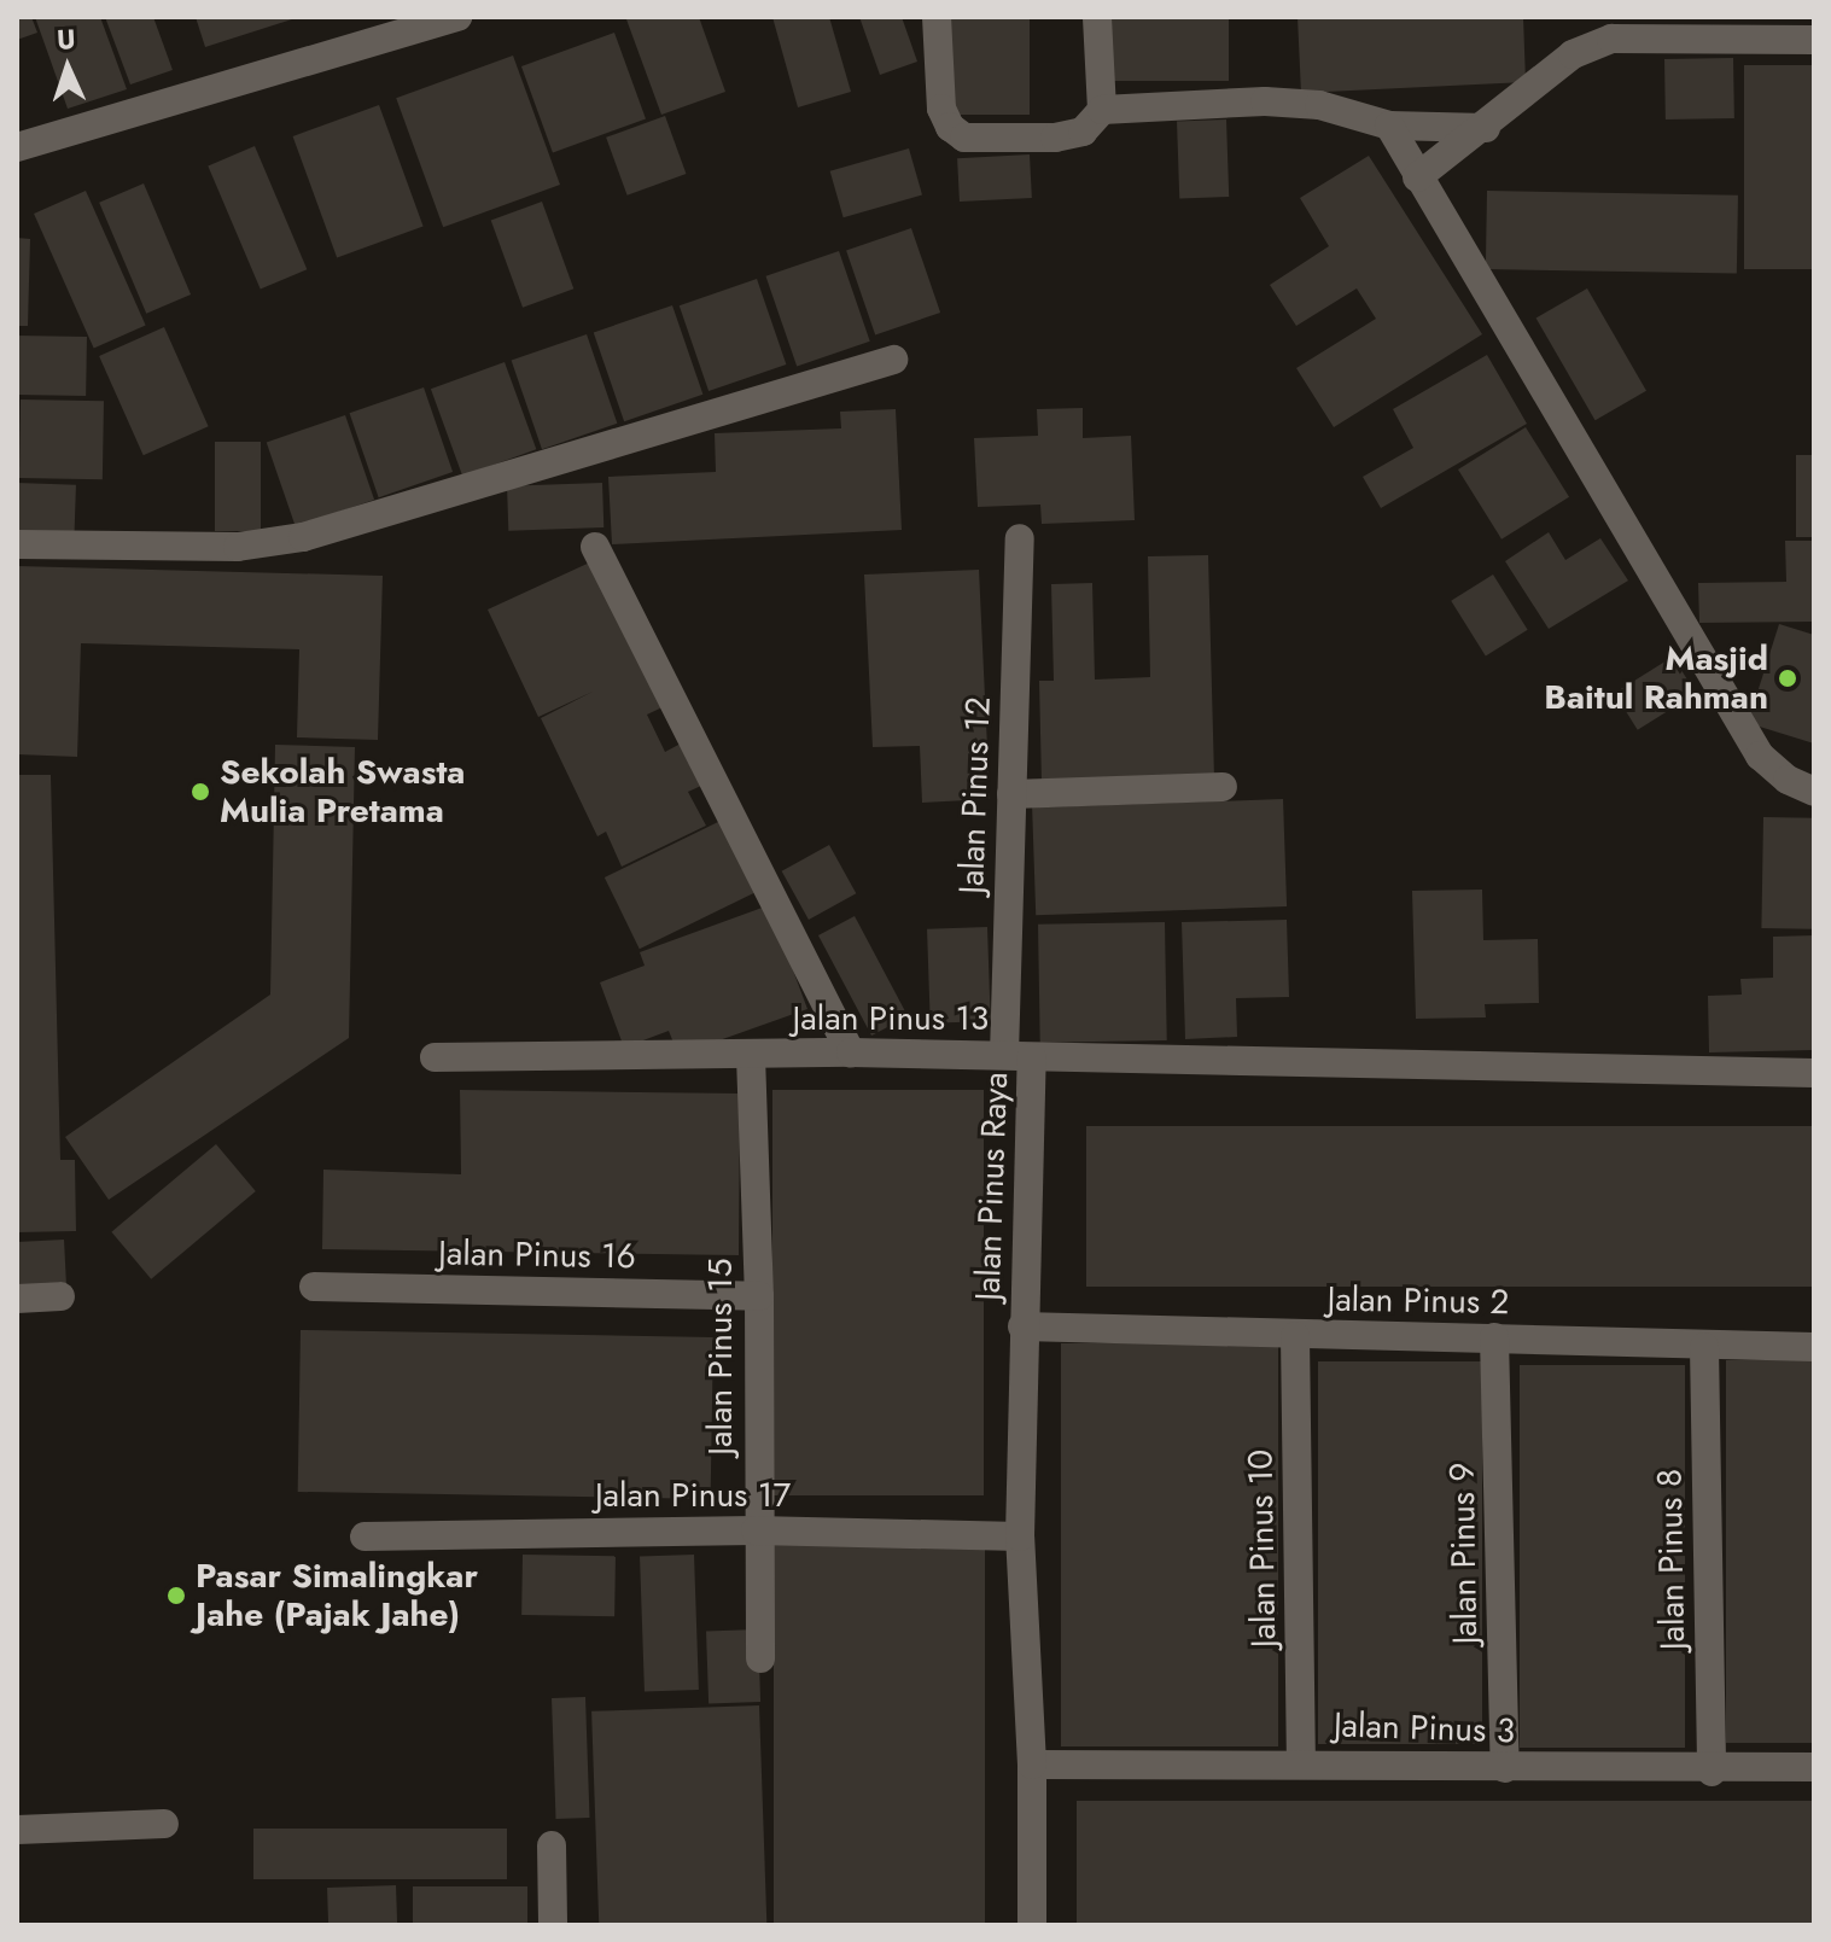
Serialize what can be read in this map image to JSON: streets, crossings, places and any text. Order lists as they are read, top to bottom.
{
  "streets": {
    "street": [
      "Jalan Pinus 12",
      "Jalan Pinus 13",
      "Jalan Pinus Raya",
      "Jalan Pinus 16",
      "Jalan Pinus 2",
      "Jalan Pinus 15",
      "Jalan Pinus 17",
      "Jalan Pinus 10",
      "Jalan Pinus 9",
      "Jalan Pinus 8",
      "Jalan Pinus 3"
    ]
  },
  "crossings": [
    ["Jalan Pinus 12", "Jalan Pinus 13"],
    ["Jalan Pinus 12", "Jalan Pinus Raya"],
    ["Jalan Pinus 13", "Jalan Pinus Raya"],
    ["Jalan Pinus 13", "Jalan Pinus 15"],
    ["Jalan Pinus Raya", "Jalan Pinus 2"],
    ["Jalan Pinus Raya", "Jalan Pinus 17"],
    ["Jalan Pinus Raya", "Jalan Pinus 3"],
    ["Jalan Pinus 16", "Jalan Pinus 15"],
    ["Jalan Pinus 2", "Jalan Pinus 10"],
    ["Jalan Pinus 2", "Jalan Pinus 9"],
    ["Jalan Pinus 2", "Jalan Pinus 8"],
    ["Jalan Pinus 15", "Jalan Pinus 17"],
    ["Jalan Pinus 10", "Jalan Pinus 3"],
    ["Jalan Pinus 9", "Jalan Pinus 3"],
    ["Jalan Pinus 8", "Jalan Pinus 3"]
  ],
  "places": ["Masjid Baitul Rahman", "Sekolah Swasta Mulia Pretama", "Pasar Simalingkar Jahe (Pajak Jahe)"],
  "north": "top"
}
